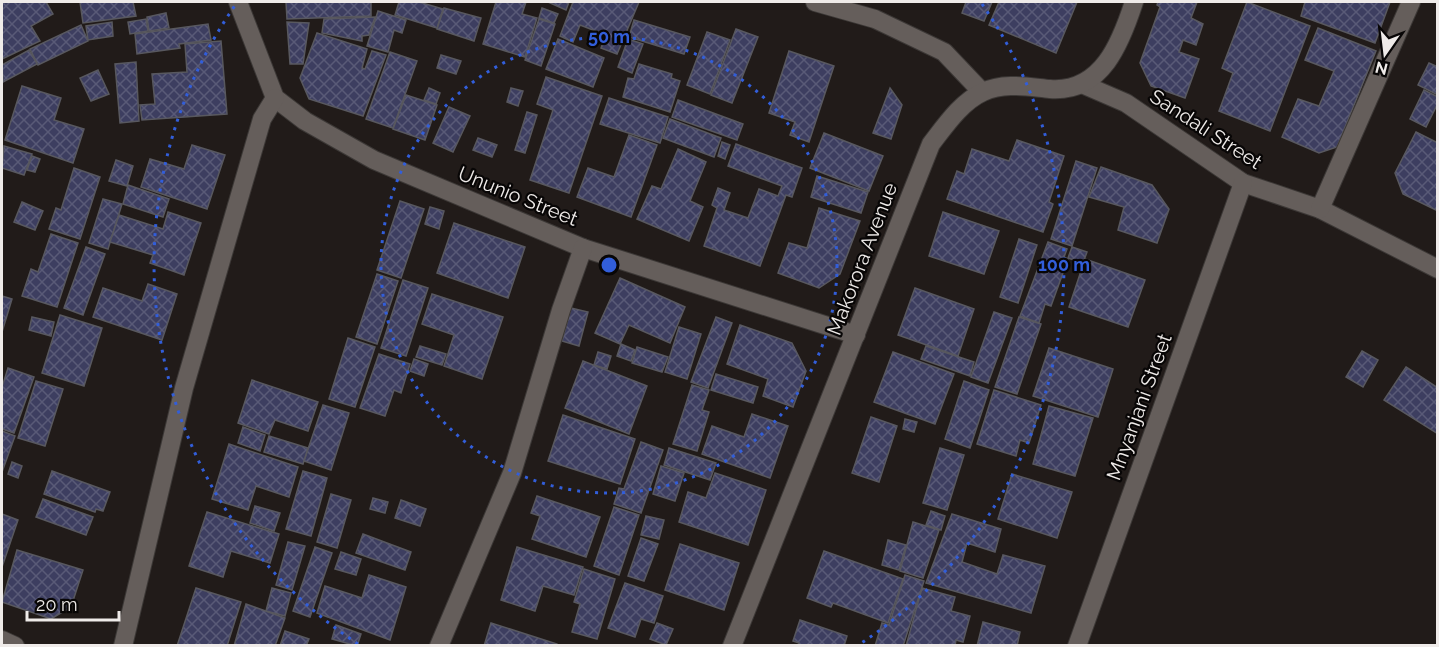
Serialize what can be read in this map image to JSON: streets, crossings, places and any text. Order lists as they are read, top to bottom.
{
  "streets": {
    "street": [
      "Sandali Street",
      "Ununio Street",
      "Makorora Avenue",
      "Mnyanjani Street"
    ]
  },
  "crossings": [
    ["Sandali Street", "Makorora Avenue"],
    ["Sandali Street", "Mnyanjani Street"],
    ["Ununio Street", "Makorora Avenue"]
  ],
  "scale_bar": "20 m",
  "north": "bottom",
  "rings": ["50 m", "100 m"]
}
